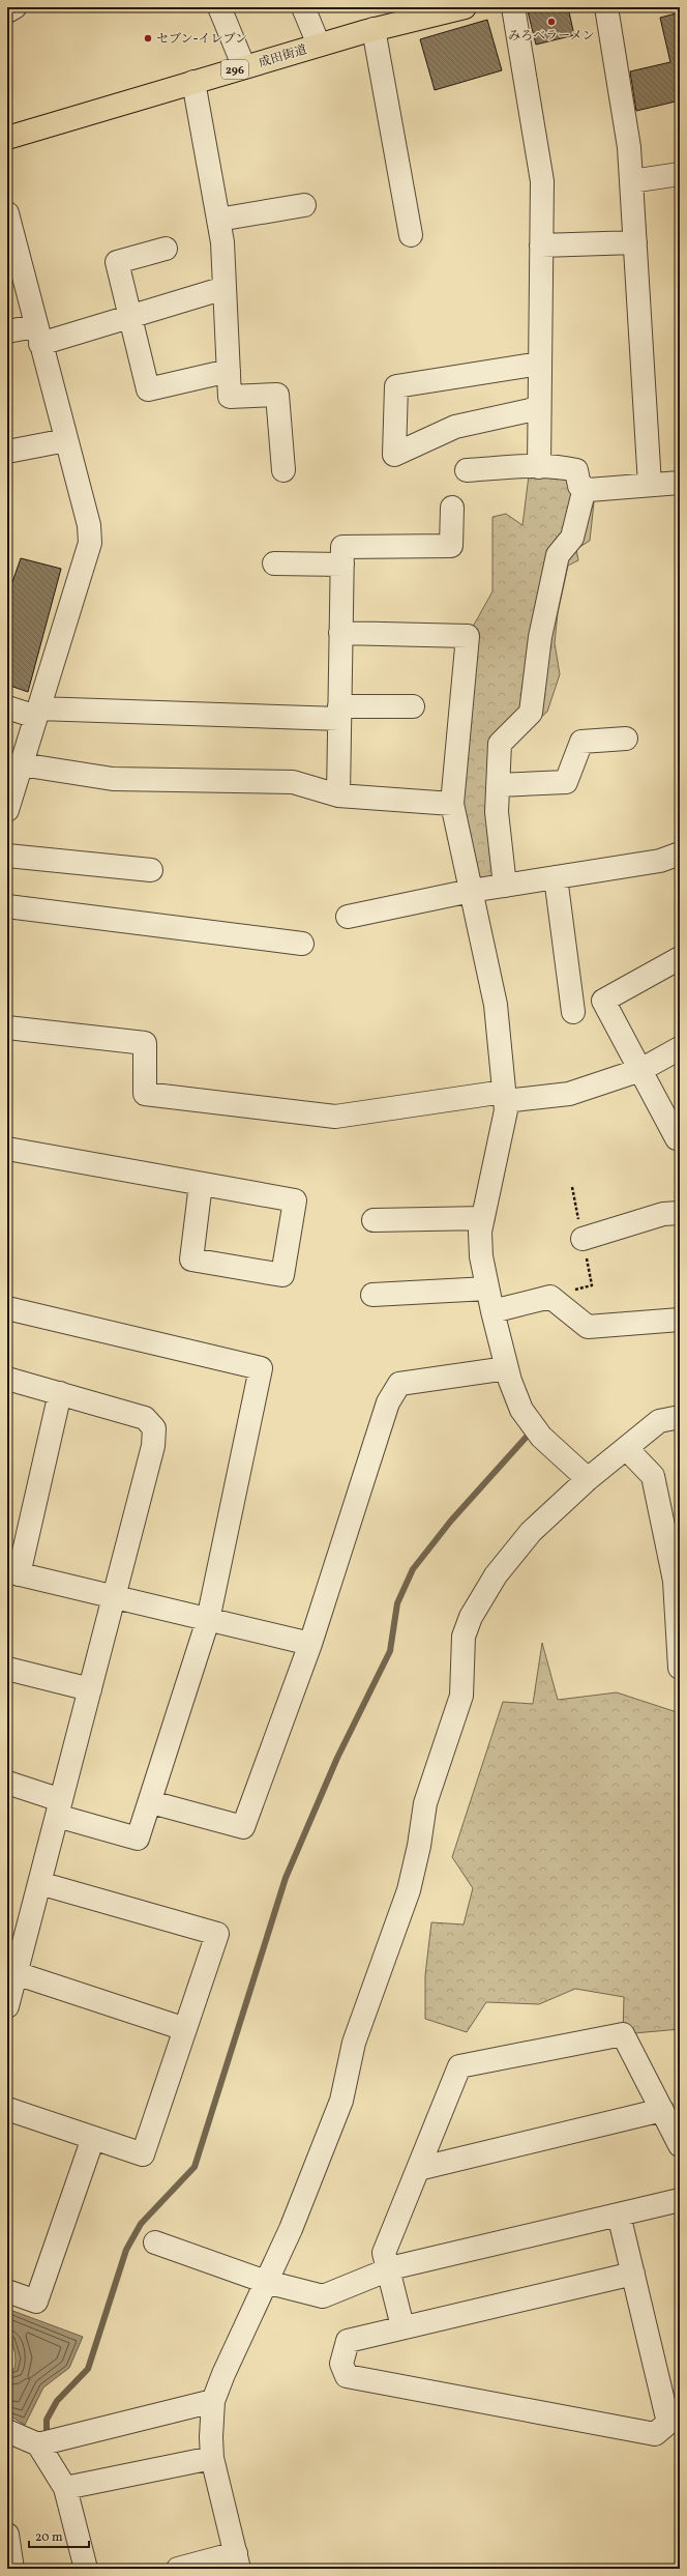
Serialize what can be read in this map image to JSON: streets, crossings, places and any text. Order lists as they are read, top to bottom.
{
  "streets": {
    "highway": ["成田街道", "296"]
  },
  "places": ["みろべラーメン", "セブン-イレブン"],
  "scale_bar": "20 m"
}
